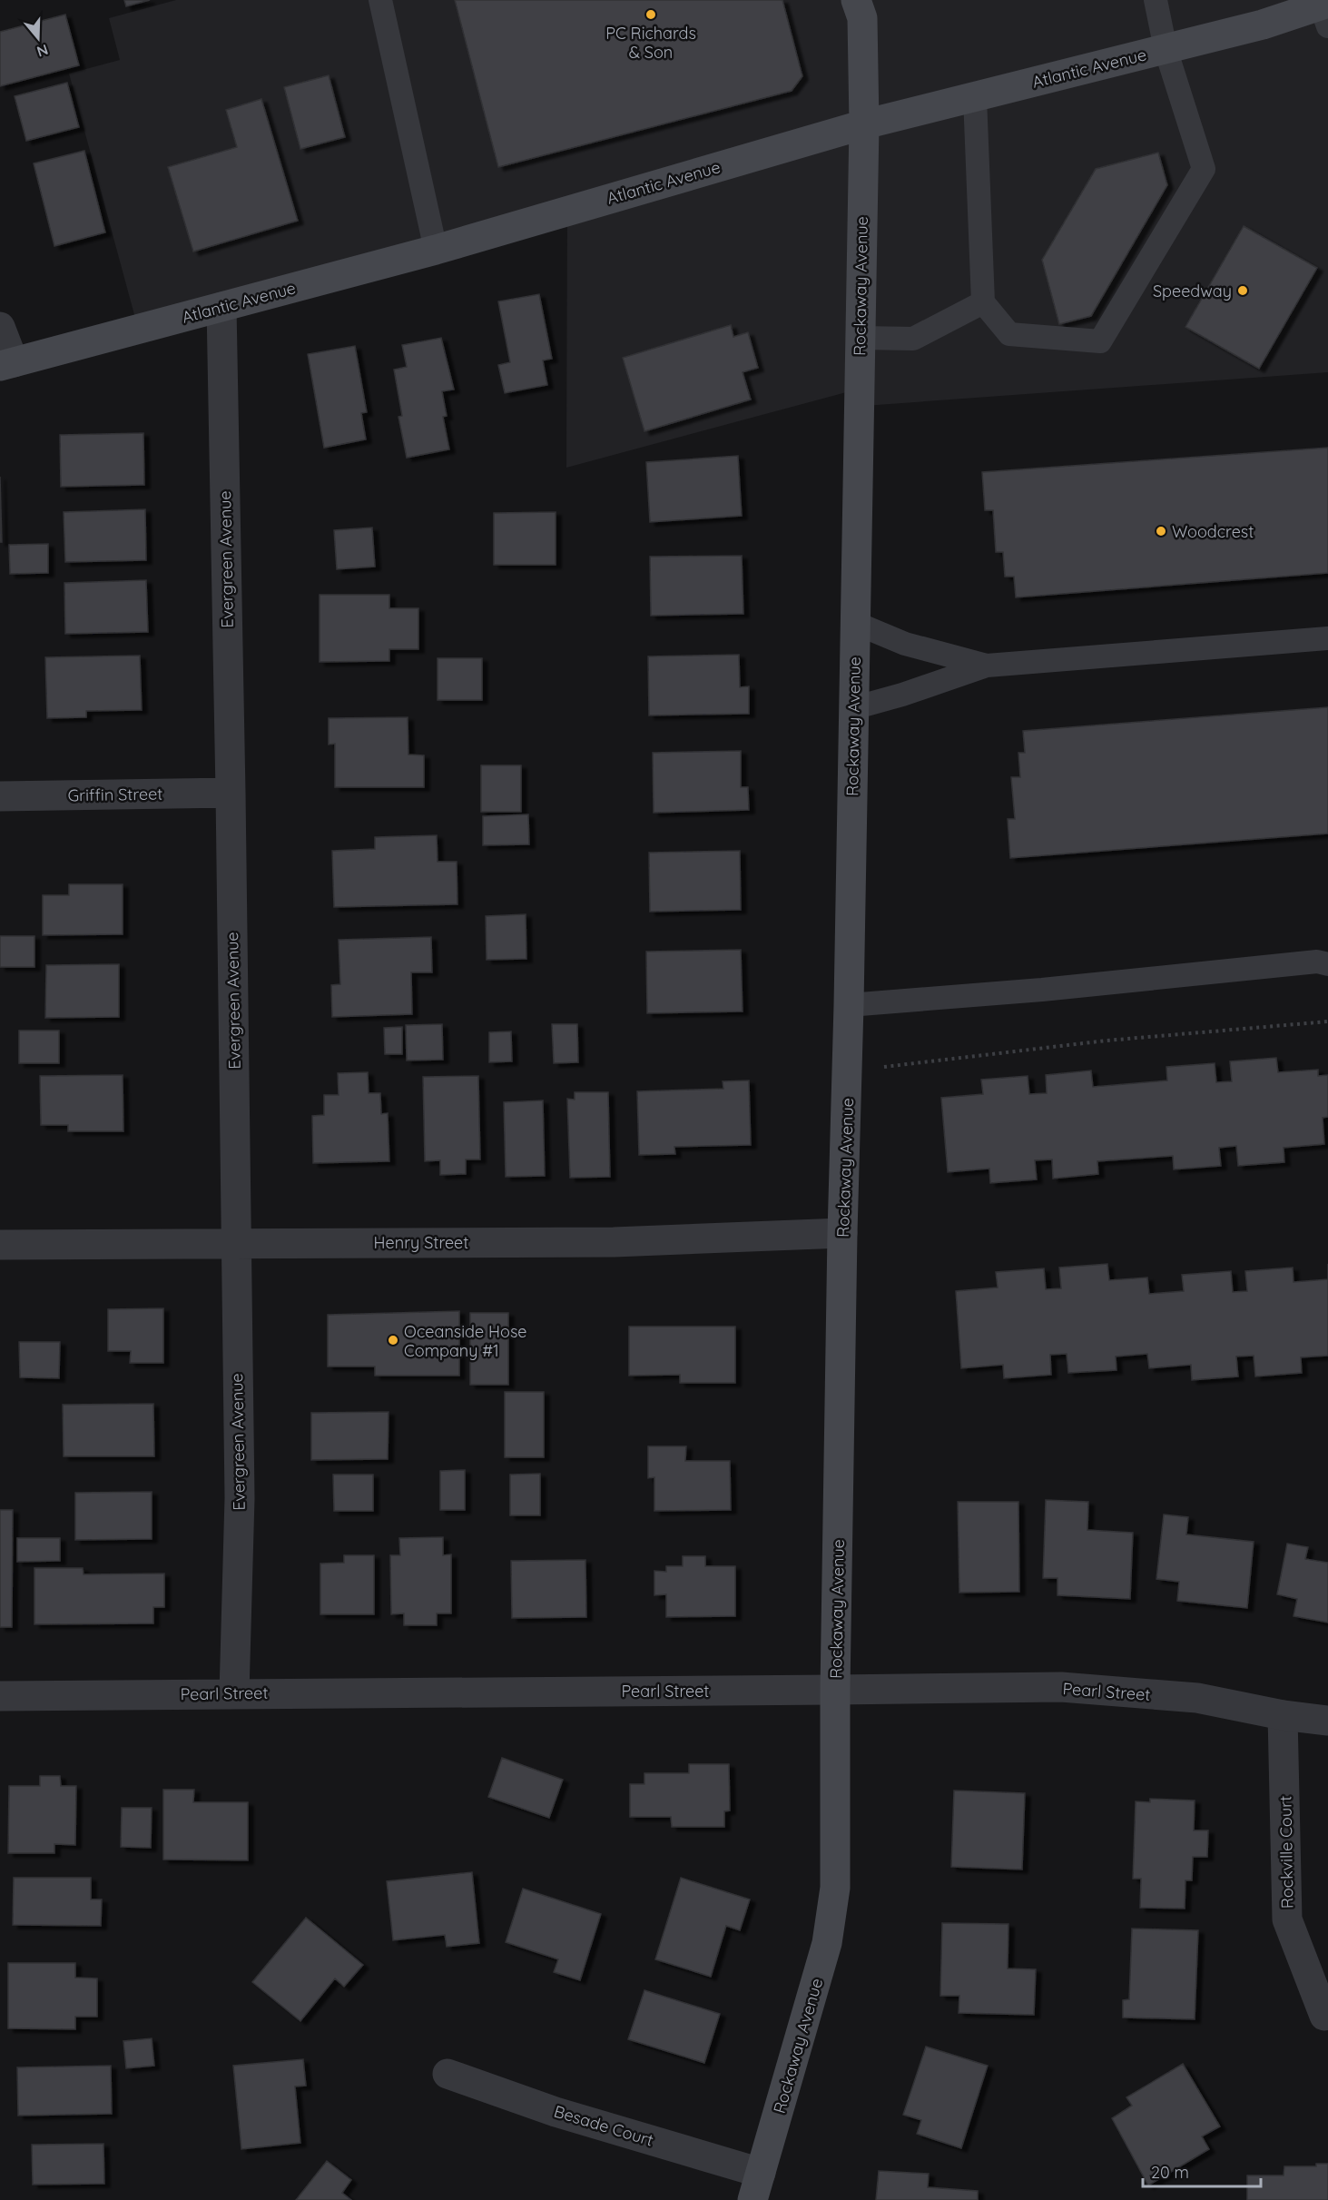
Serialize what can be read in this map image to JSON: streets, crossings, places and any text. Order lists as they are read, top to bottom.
{
  "streets": {
    "main road": ["Atlantic Avenue", "Rockaway Avenue"],
    "street": [
      "Evergreen Avenue",
      "Griffin Street",
      "Henry Street",
      "Pearl Street",
      "Rockville Court",
      "Besade Court"
    ]
  },
  "crossings": [
    ["Atlantic Avenue", "Rockaway Avenue"],
    ["Atlantic Avenue", "Evergreen Avenue"],
    ["Rockaway Avenue", "Henry Street"],
    ["Rockaway Avenue", "Pearl Street"],
    ["Rockaway Avenue", "Besade Court"],
    ["Evergreen Avenue", "Griffin Street"],
    ["Evergreen Avenue", "Henry Street"],
    ["Evergreen Avenue", "Pearl Street"],
    ["Pearl Street", "Rockville Court"]
  ],
  "places": [
    "PC Richards & Son",
    "Speedway",
    "Woodcrest",
    "Oceanside Hose Company #1"
  ],
  "scale_bar": "20 m",
  "north": "bottom"
}
